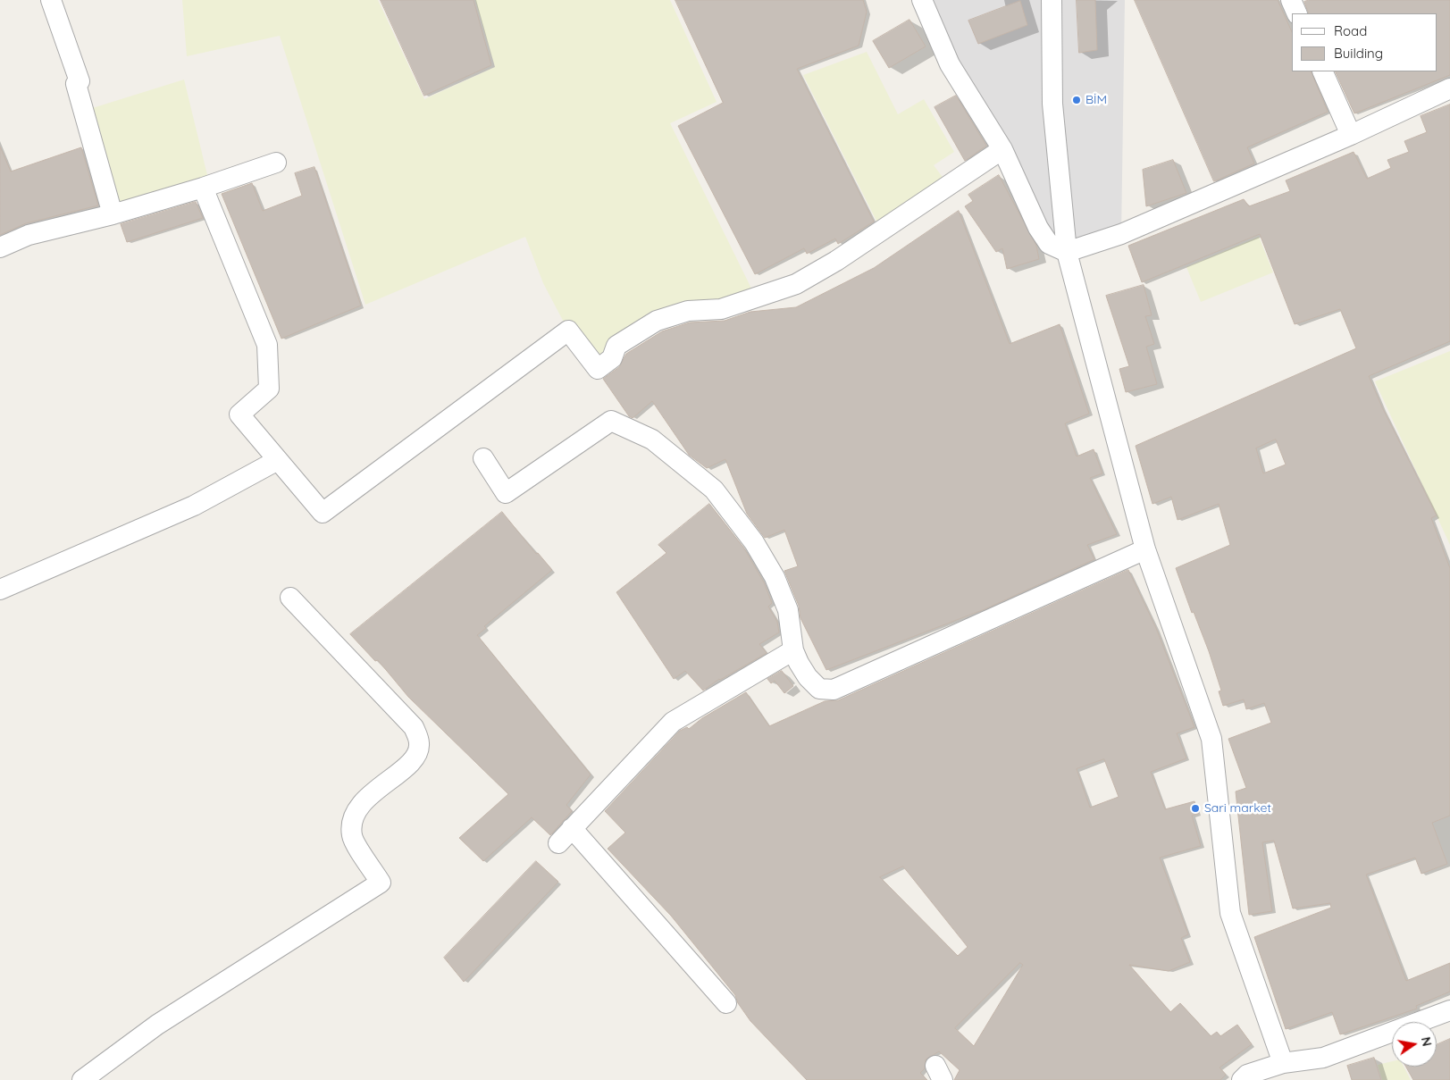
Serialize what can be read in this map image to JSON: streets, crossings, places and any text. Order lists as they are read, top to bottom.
{
  "places": ["BİM", "Sari market"],
  "legend": ["Road", "Building"],
  "north": "right"
}
